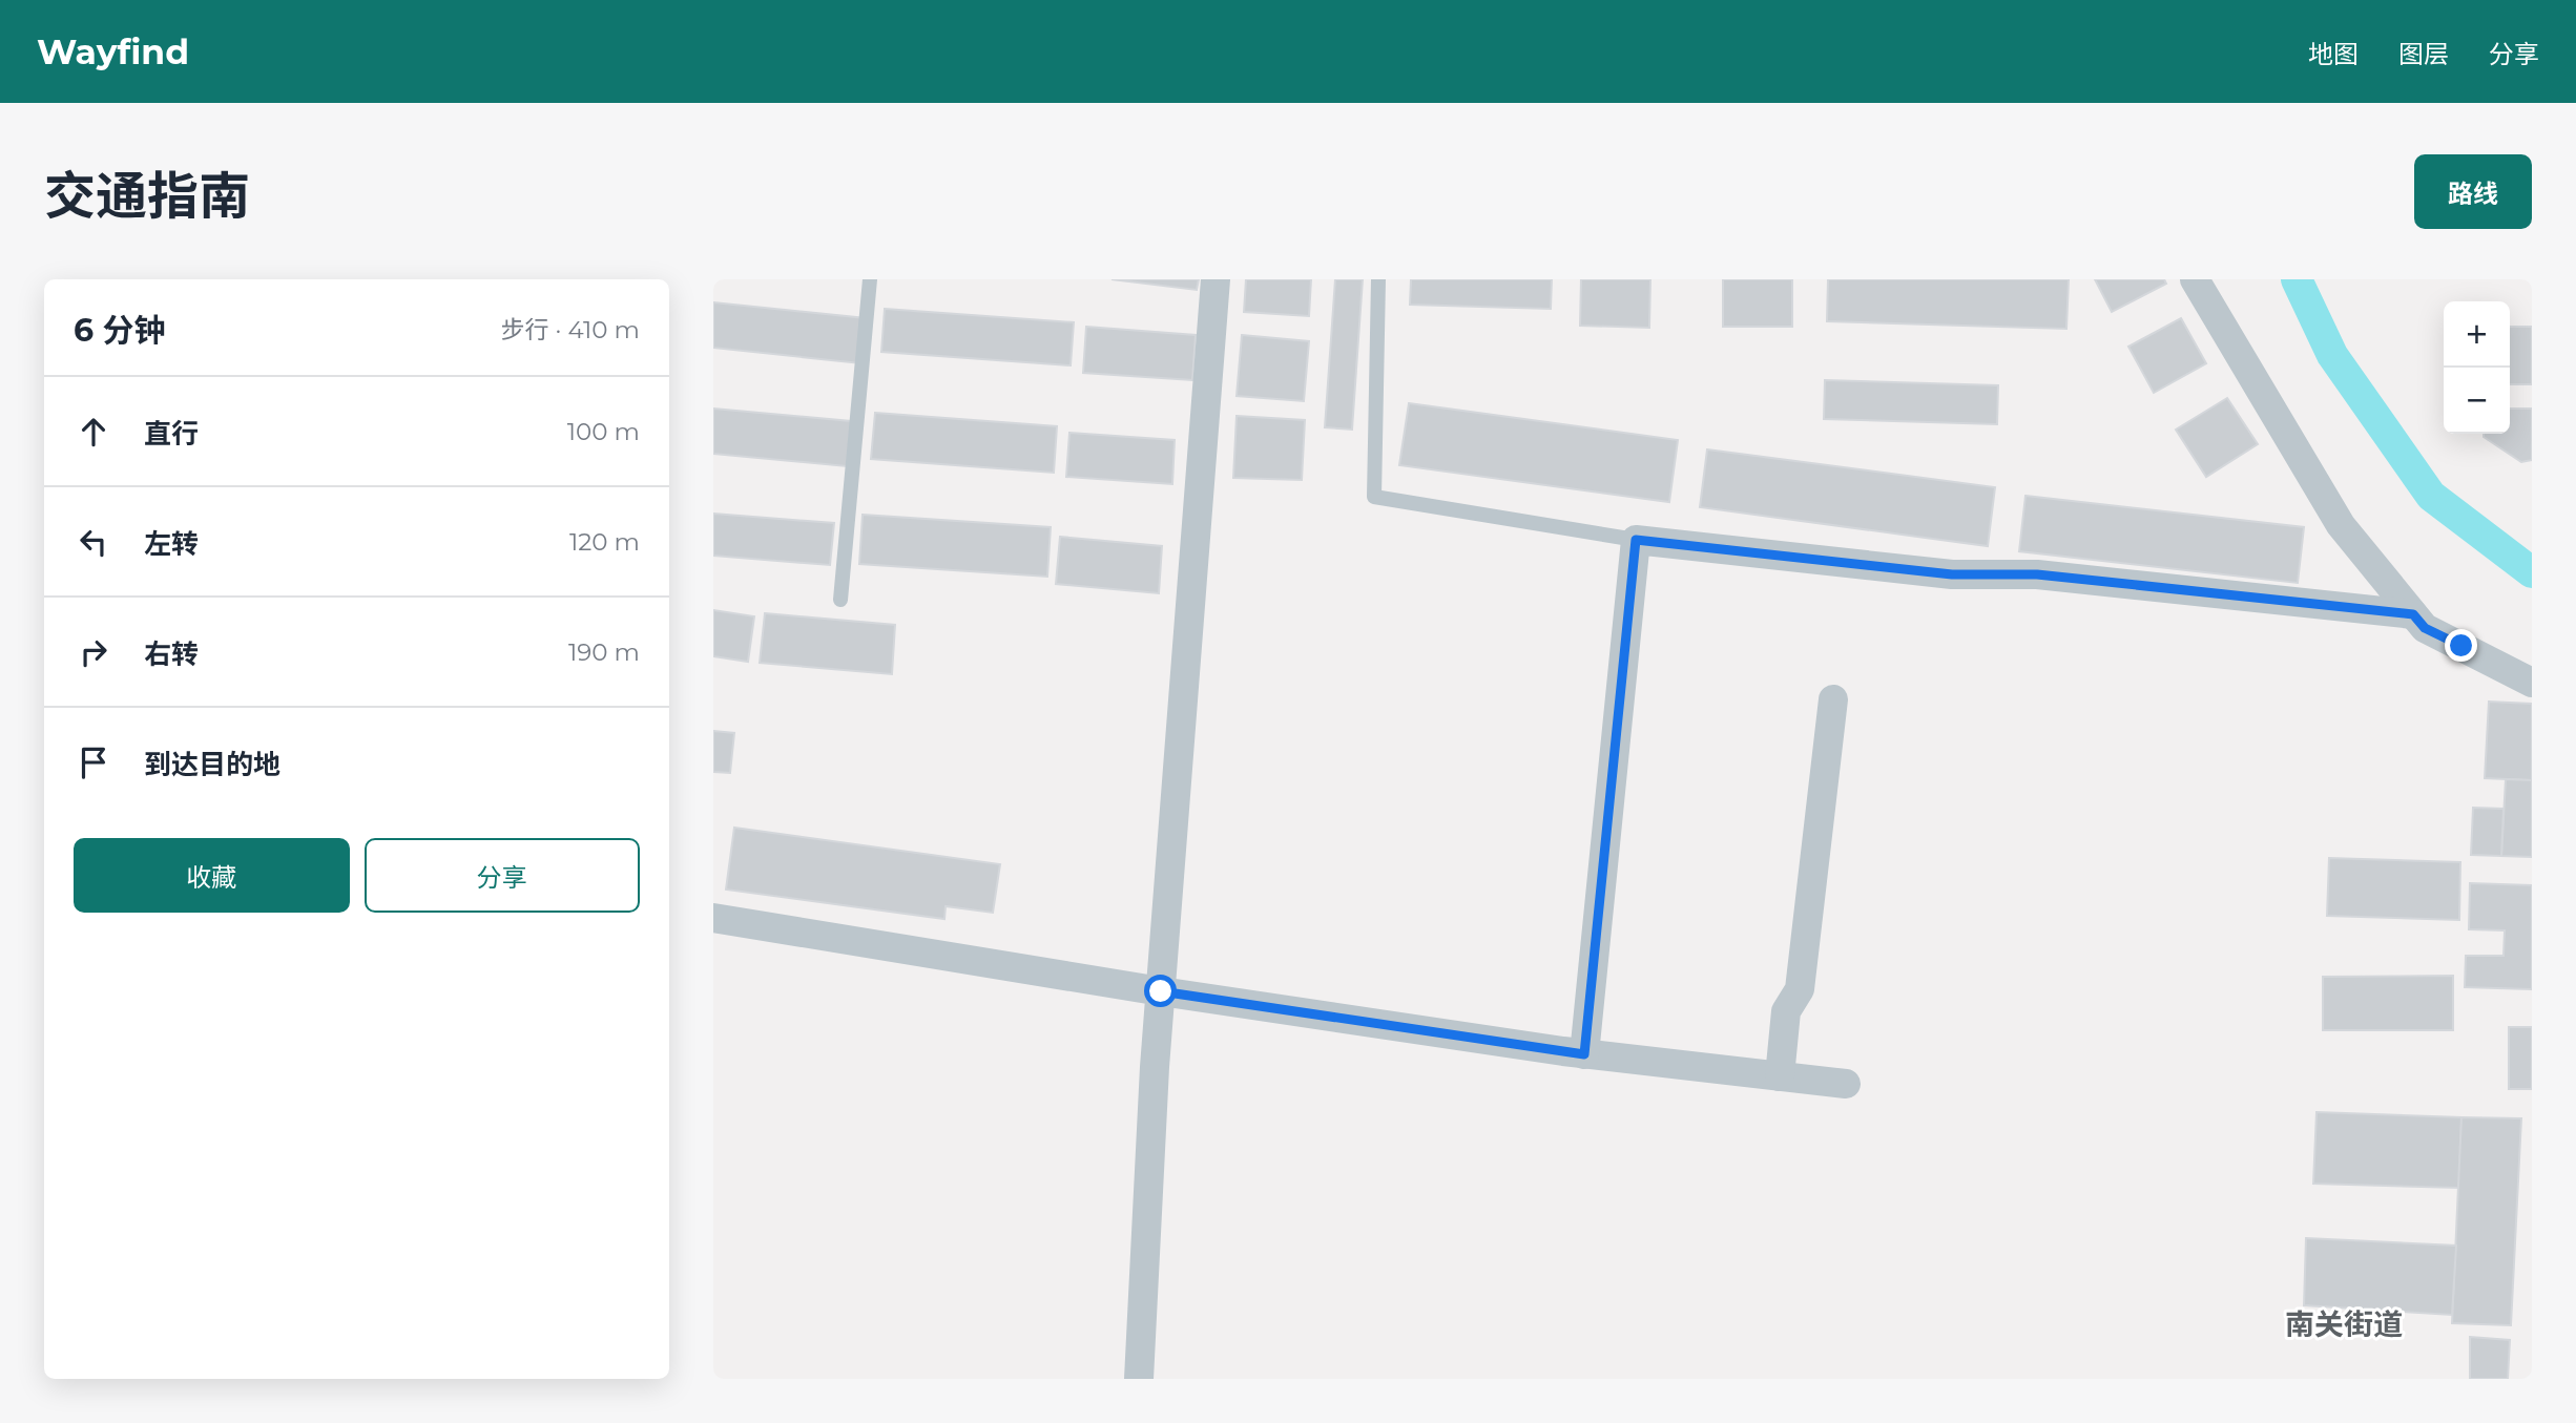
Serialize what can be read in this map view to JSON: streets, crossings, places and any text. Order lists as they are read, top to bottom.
{
  "districts": ["南关街道"],
  "page": {
    "header": "Wayfind",
    "nav": ["地图", "图层", "分享"],
    "title": "交通指南",
    "buttons": [
      "路线",
      ["收藏", "分享"]
    ],
    "heading": ["6 分钟", "步行 · 410 m"],
    "map_buttons": ["+", "−"],
    "list": [
      ["直行", "100 m"],
      ["左转", "120 m"],
      ["右转", "190 m"],
      "到达目的地"
    ]
  }
}
